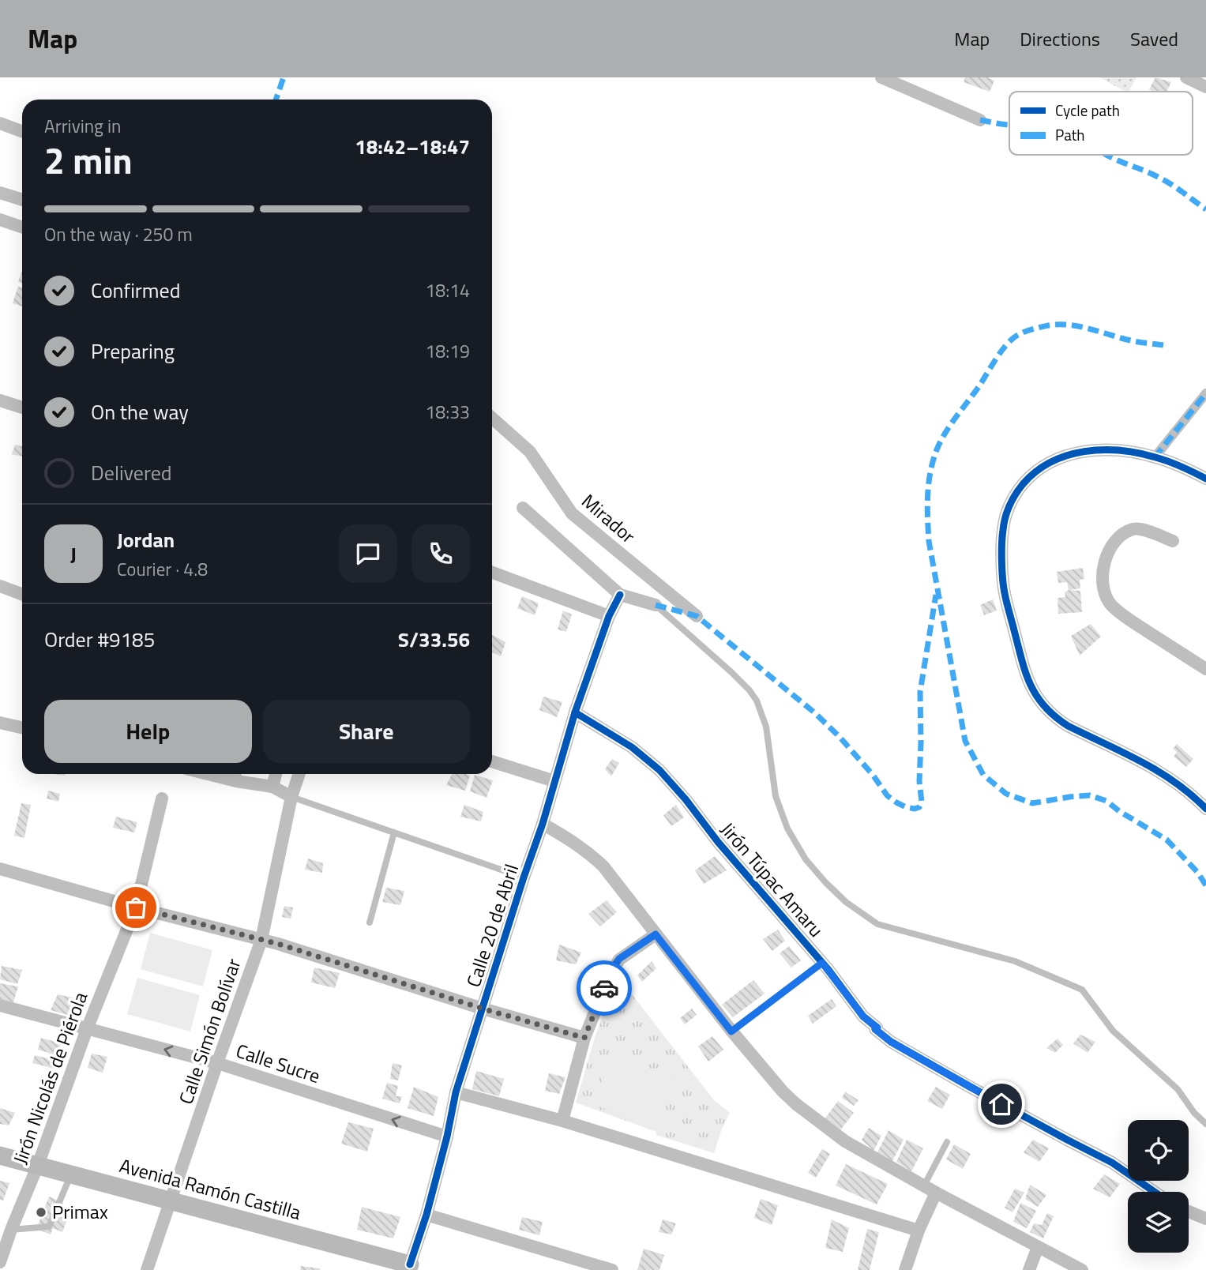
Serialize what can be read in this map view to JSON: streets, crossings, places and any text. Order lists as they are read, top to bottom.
{
  "streets": {
    "main road": ["Avenida Ramón Castilla"],
    "street": [
      "Mirador",
      "Jirón Túpac Amaru",
      "Calle 20 de Abril",
      "Calle Simón Bolívar",
      "Calle Sucre",
      "Jirón Nicolás de Piérola"
    ]
  },
  "crossings": [
    ["Jirón Túpac Amaru", "Calle 20 de Abril"],
    ["Calle 20 de Abril", "Calle Sucre"],
    ["Calle 20 de Abril", "Avenida Ramón Castilla"],
    ["Calle Simón Bolívar", "Calle Sucre"],
    ["Calle Simón Bolívar", "Avenida Ramón Castilla"],
    ["Calle Sucre", "Jirón Nicolás de Piérola"],
    ["Jirón Nicolás de Piérola", "Avenida Ramón Castilla"]
  ],
  "one_way": ["Calle Sucre"],
  "places": ["Primax"],
  "legend": ["Cycle path", "Path"],
  "page": {
    "header": "Map",
    "nav": ["Map", "Directions", "Saved"],
    "heading": ["2 min", "Arriving in", "18:42–18:47"],
    "panel": [
      "Jordan",
      "Courier · 4.8",
      "Order #9185",
      "S/33.56"
    ],
    "bar": "On the way · 250 m",
    "list": [
      ["Confirmed", "18:14"],
      ["Preparing", "18:19"],
      ["On the way", "18:33"],
      "Delivered"
    ],
    "round": "J",
    "buttons": ["Help", "Share"]
  }
}
